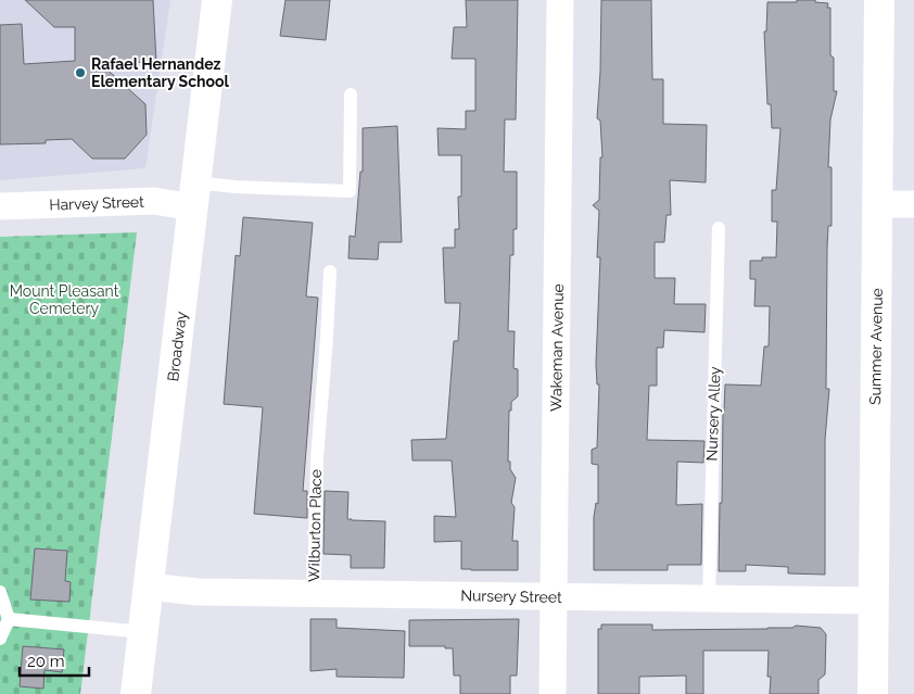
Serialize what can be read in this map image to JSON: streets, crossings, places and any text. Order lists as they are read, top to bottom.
{
  "streets": {
    "street": [
      "Harvey Street",
      "Broadway",
      "Summer Avenue",
      "Wakeman Avenue",
      "Nursery Street"
    ],
    "lane": ["Nursery Alley", "Wilburton Place"]
  },
  "crossings": [
    ["Harvey Street", "Broadway"],
    ["Broadway", "Nursery Street"],
    ["Summer Avenue", "Nursery Street"],
    ["Wakeman Avenue", "Nursery Street"],
    ["Nursery Alley", "Nursery Street"],
    ["Wilburton Place", "Nursery Street"]
  ],
  "parks": ["Mount Pleasant Cemetery"],
  "places": ["Rafael Hernandez Elementary School"],
  "scale_bar": "20 m"
}
